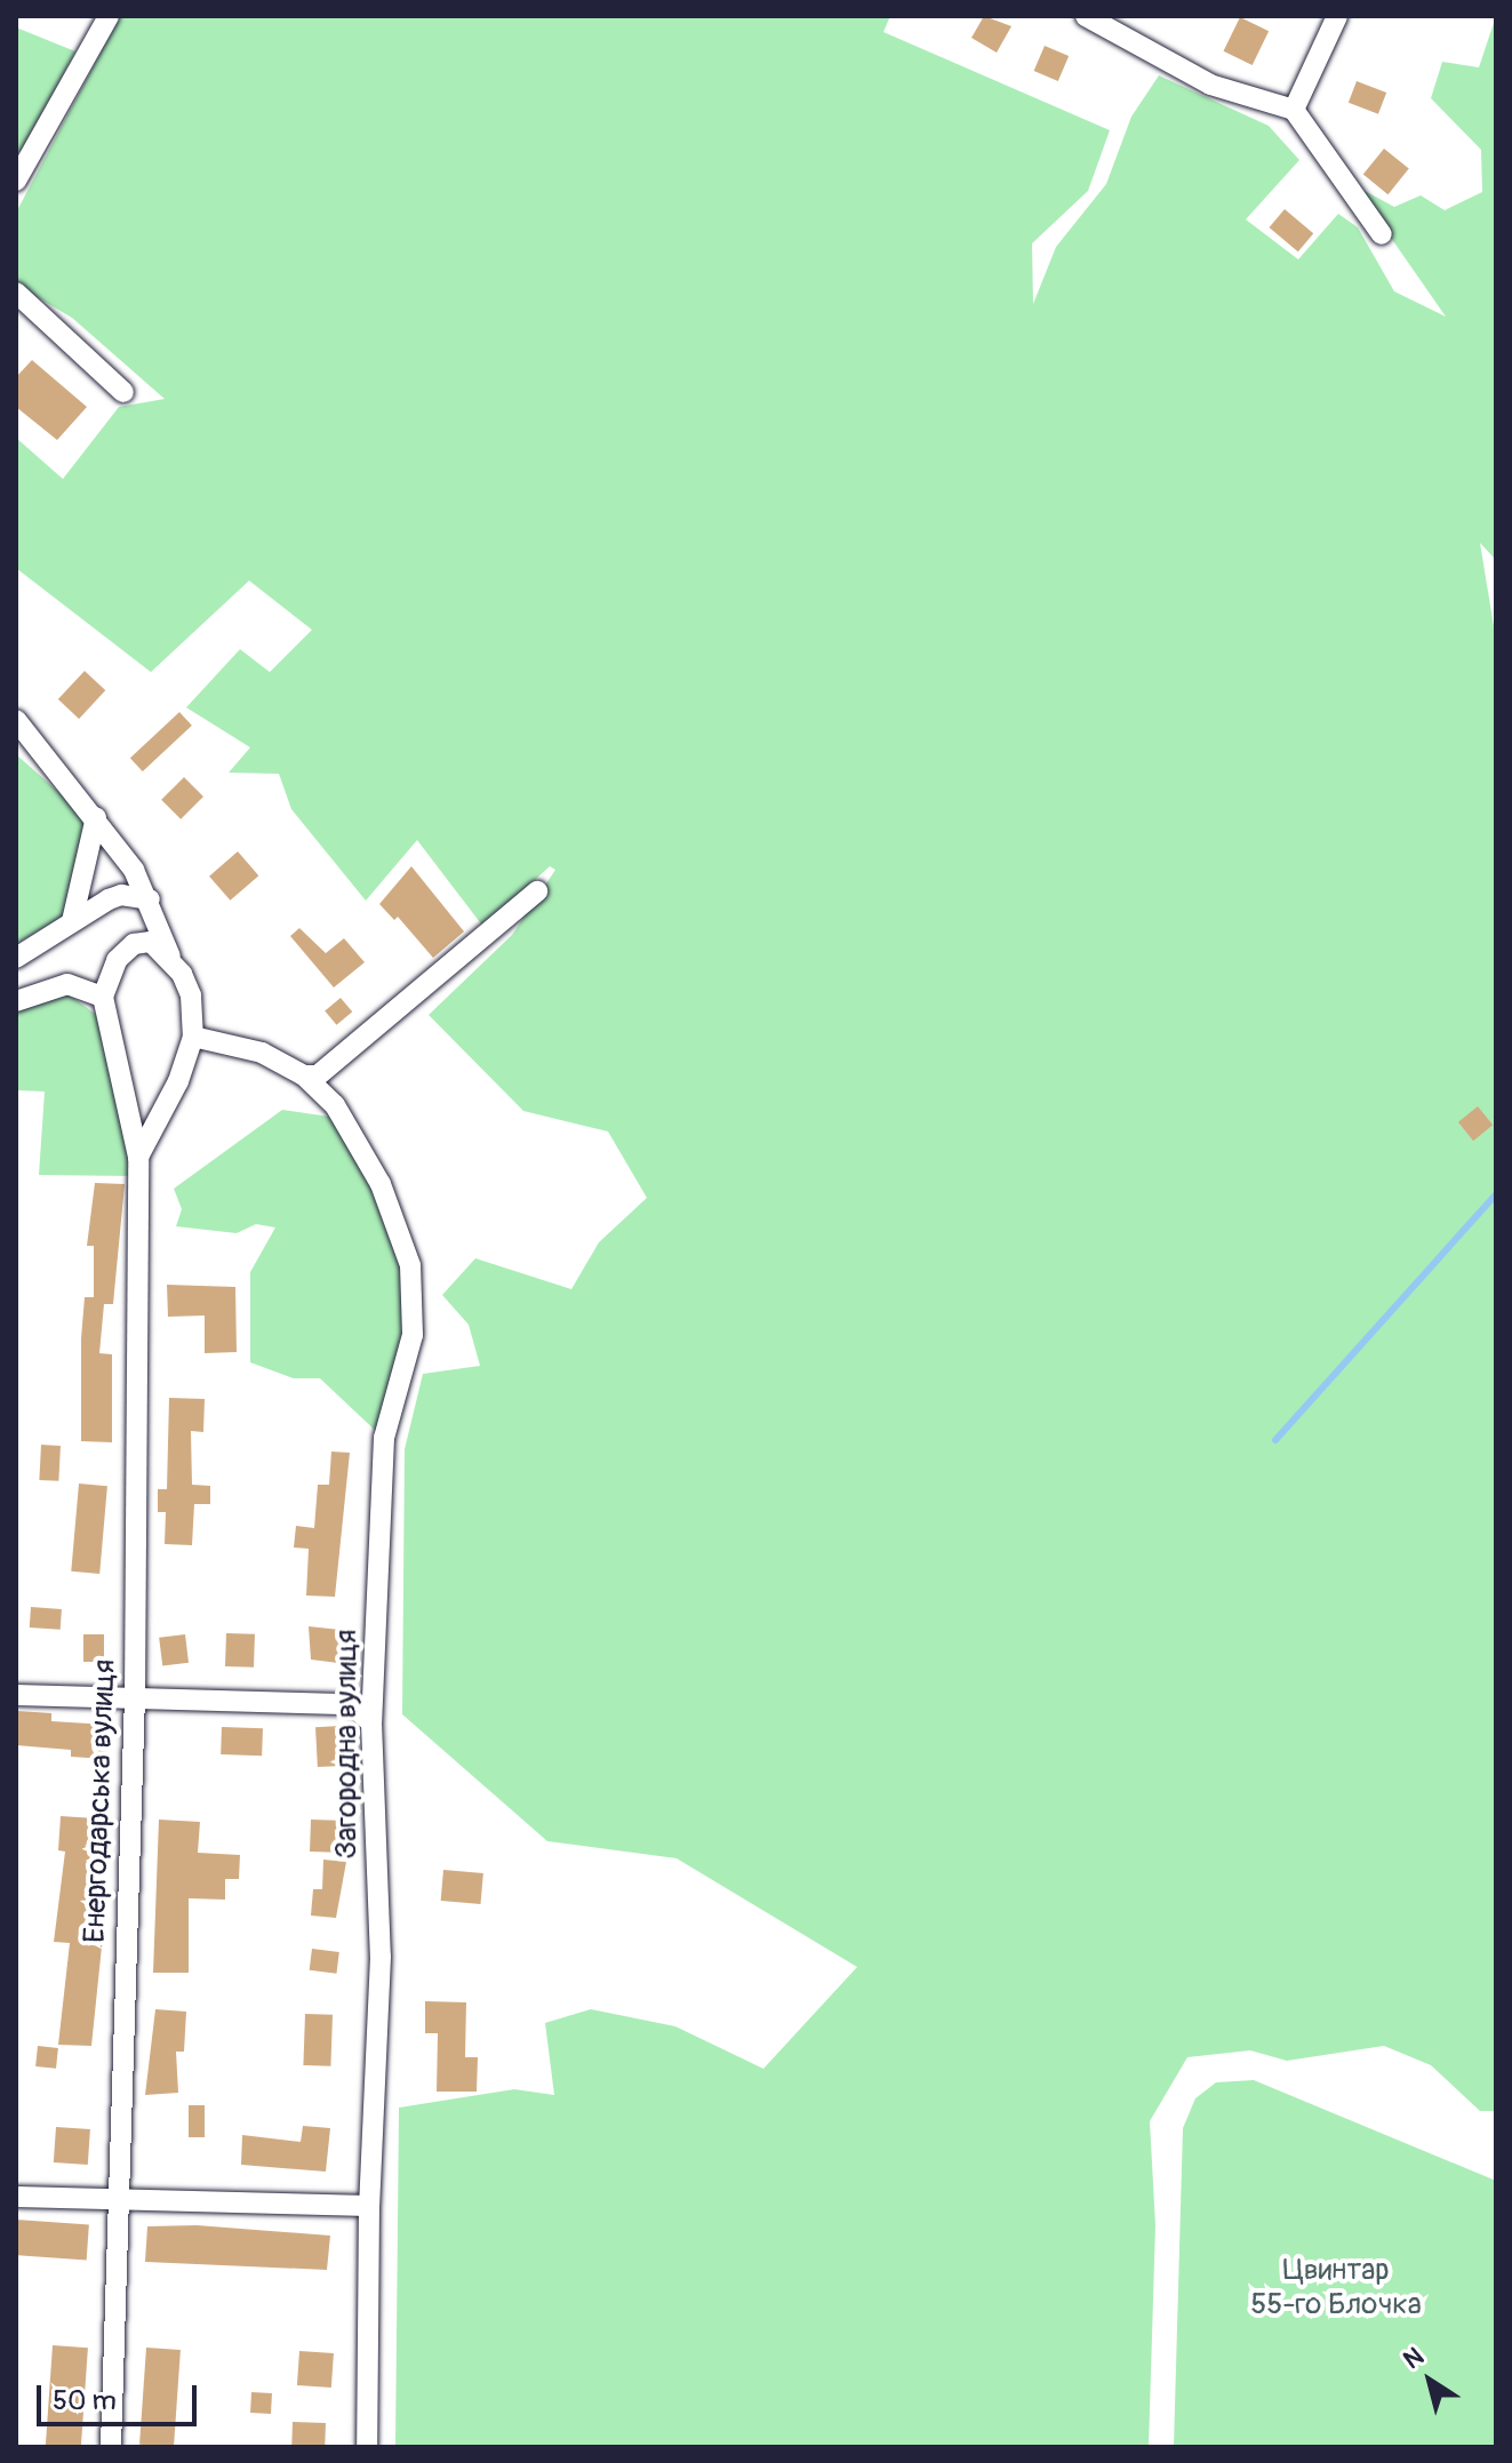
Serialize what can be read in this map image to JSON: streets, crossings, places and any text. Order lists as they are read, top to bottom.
{
  "streets": {
    "street": ["Загородна вулиця", "Енергодарська вулиця"]
  },
  "parks": ["Цвинтар 55-го Блочка"],
  "scale_bar": "50 m",
  "north": "top left"
}
